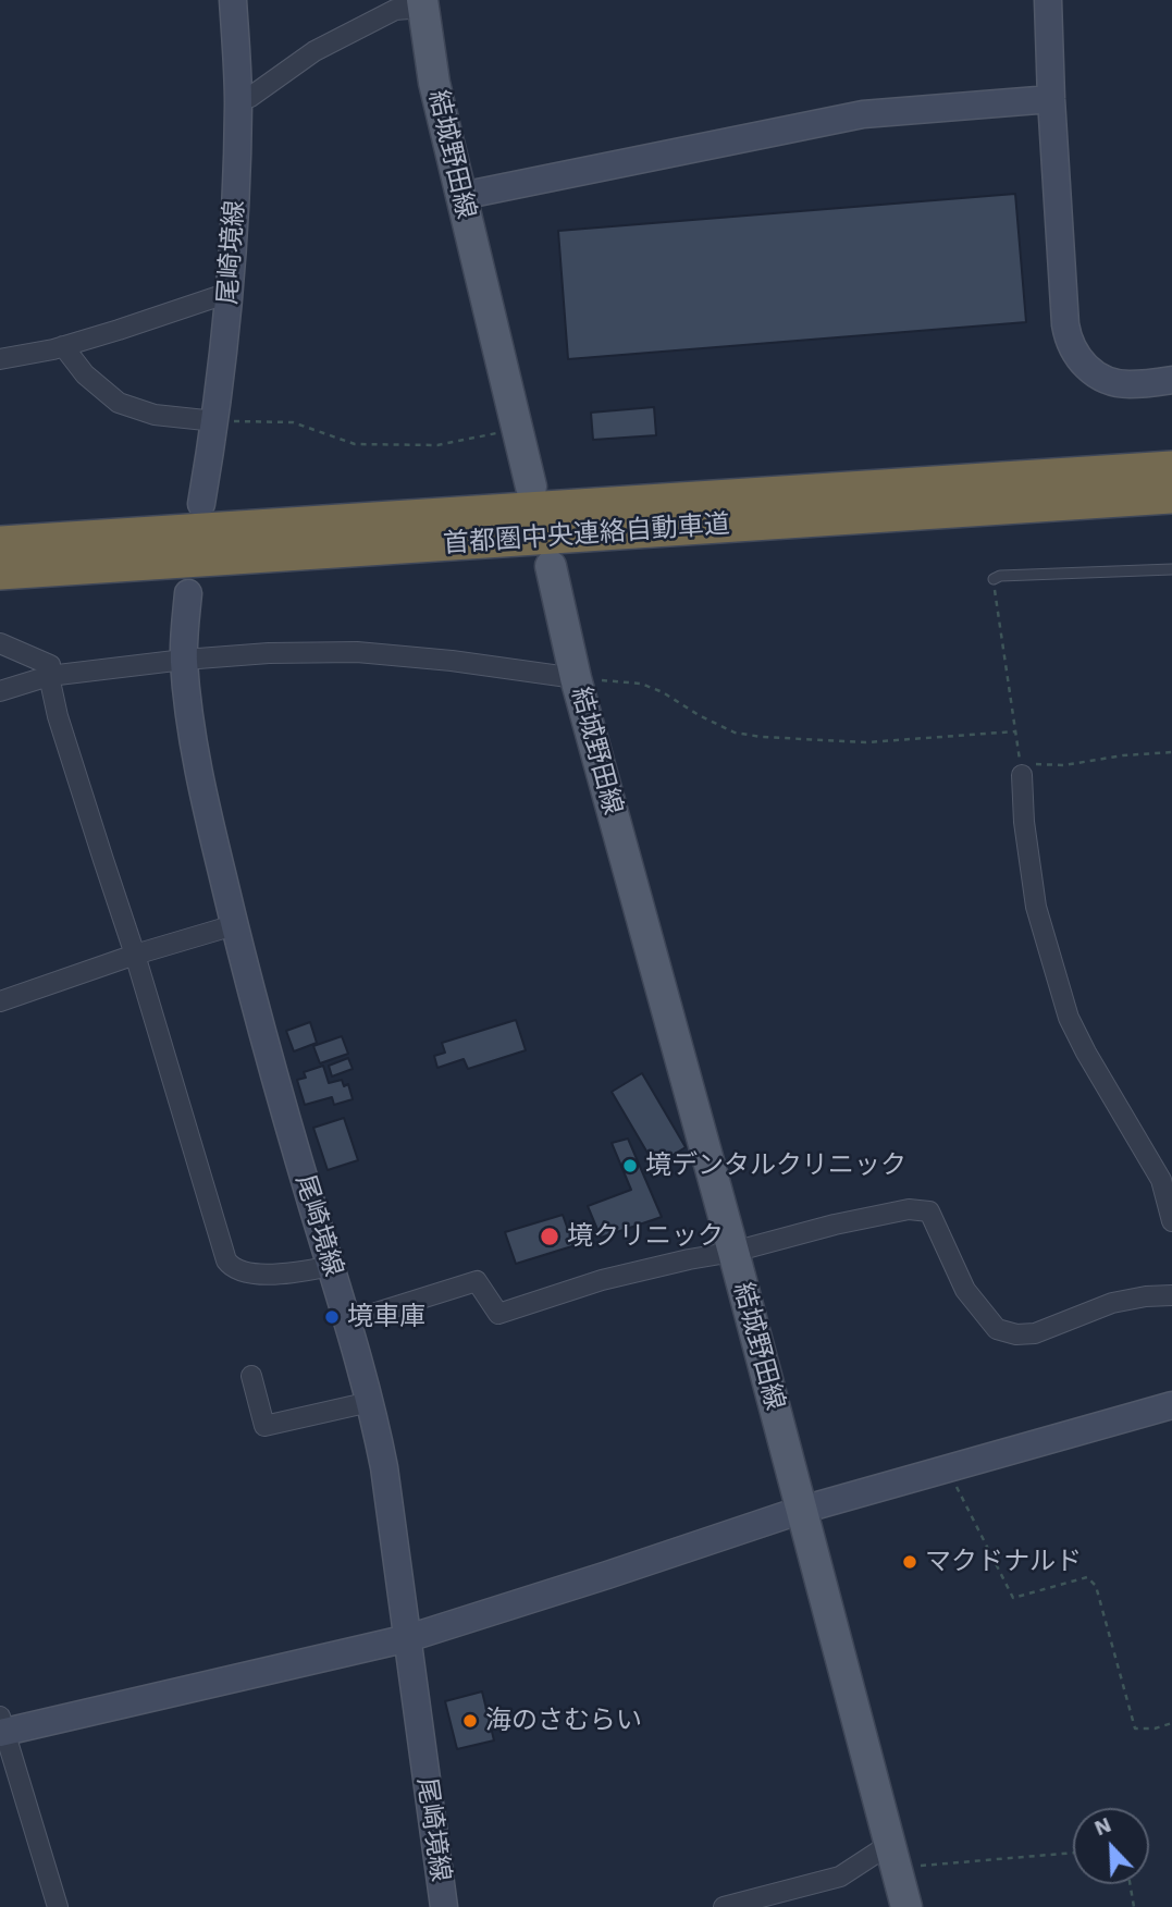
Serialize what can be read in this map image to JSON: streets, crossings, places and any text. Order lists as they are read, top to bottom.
{
  "streets": {
    "highway": ["首都圏中央連絡自動車道"],
    "main road": ["結城野田線"],
    "street": ["尾崎境線"]
  },
  "places": [
    "境デンタルクリニック",
    "境クリニック",
    "境車庫",
    "マクドナルド",
    "海のさむらい"
  ],
  "north": "top left"
}
